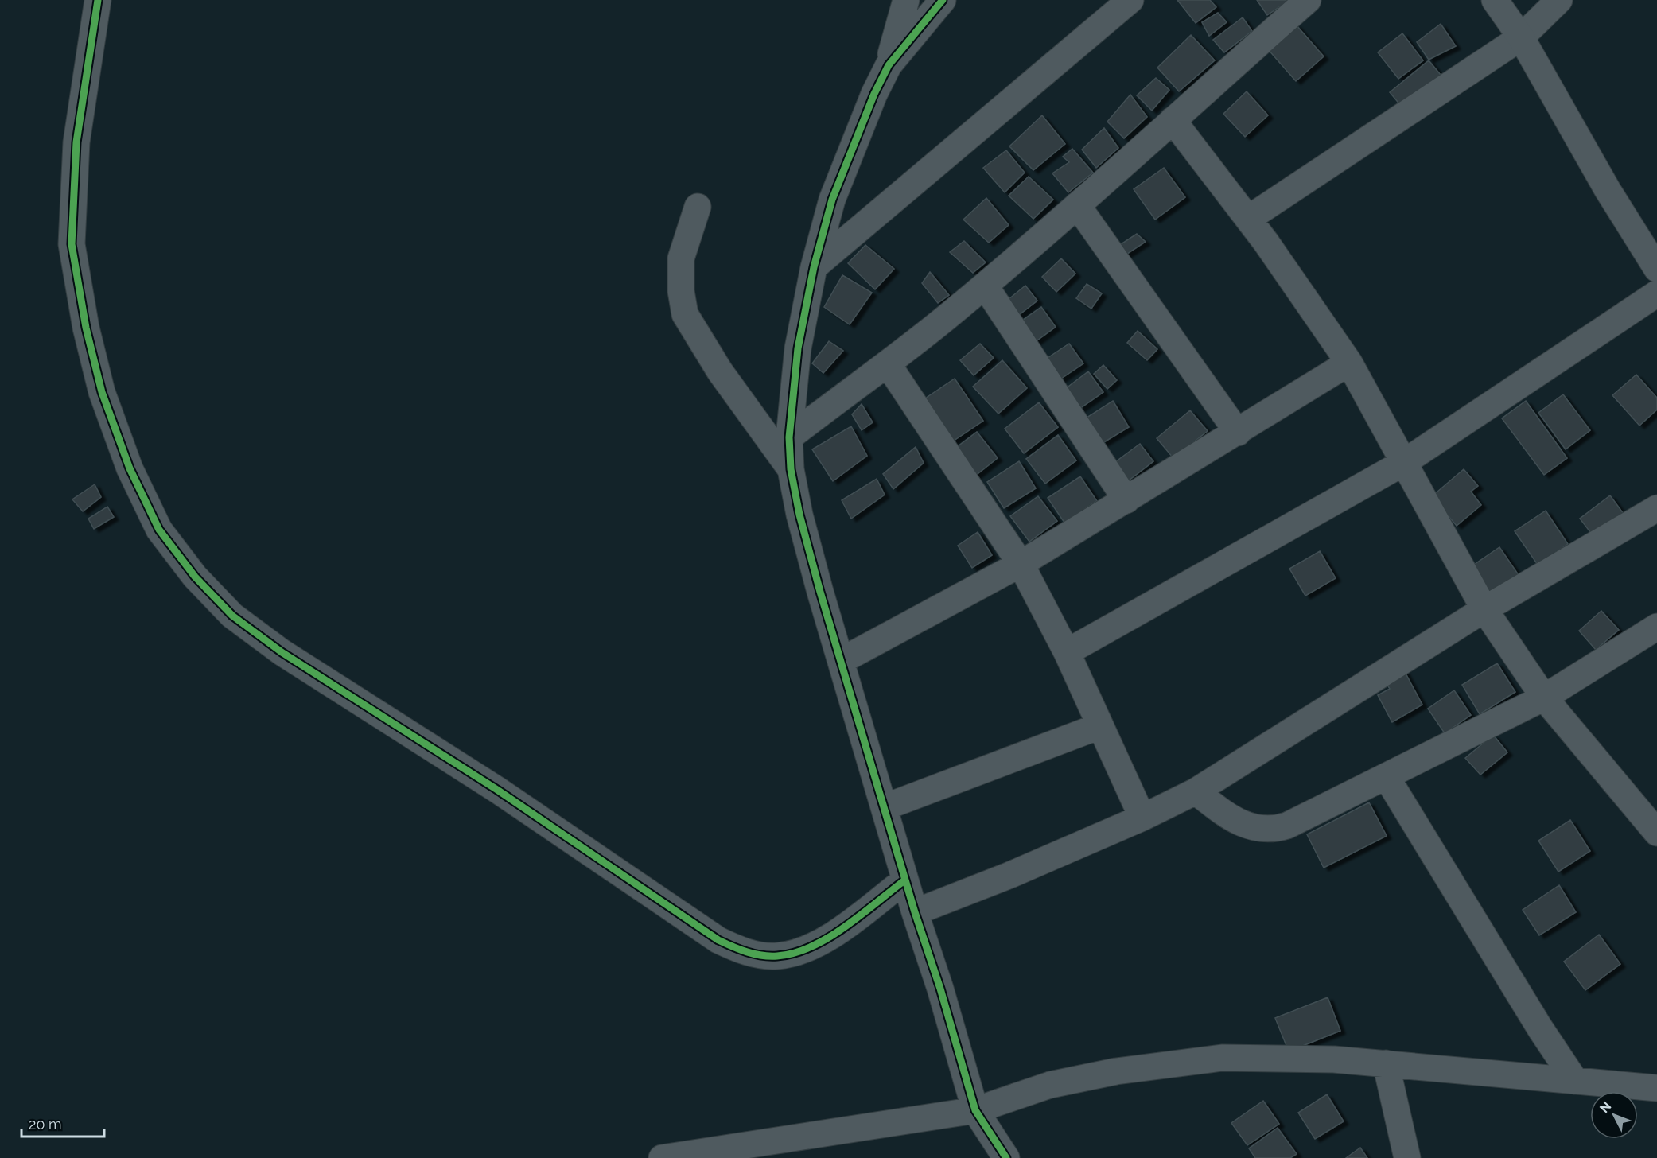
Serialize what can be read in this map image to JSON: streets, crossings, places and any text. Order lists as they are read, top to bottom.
{
  "scale_bar": "20 m",
  "north": "top left"
}
